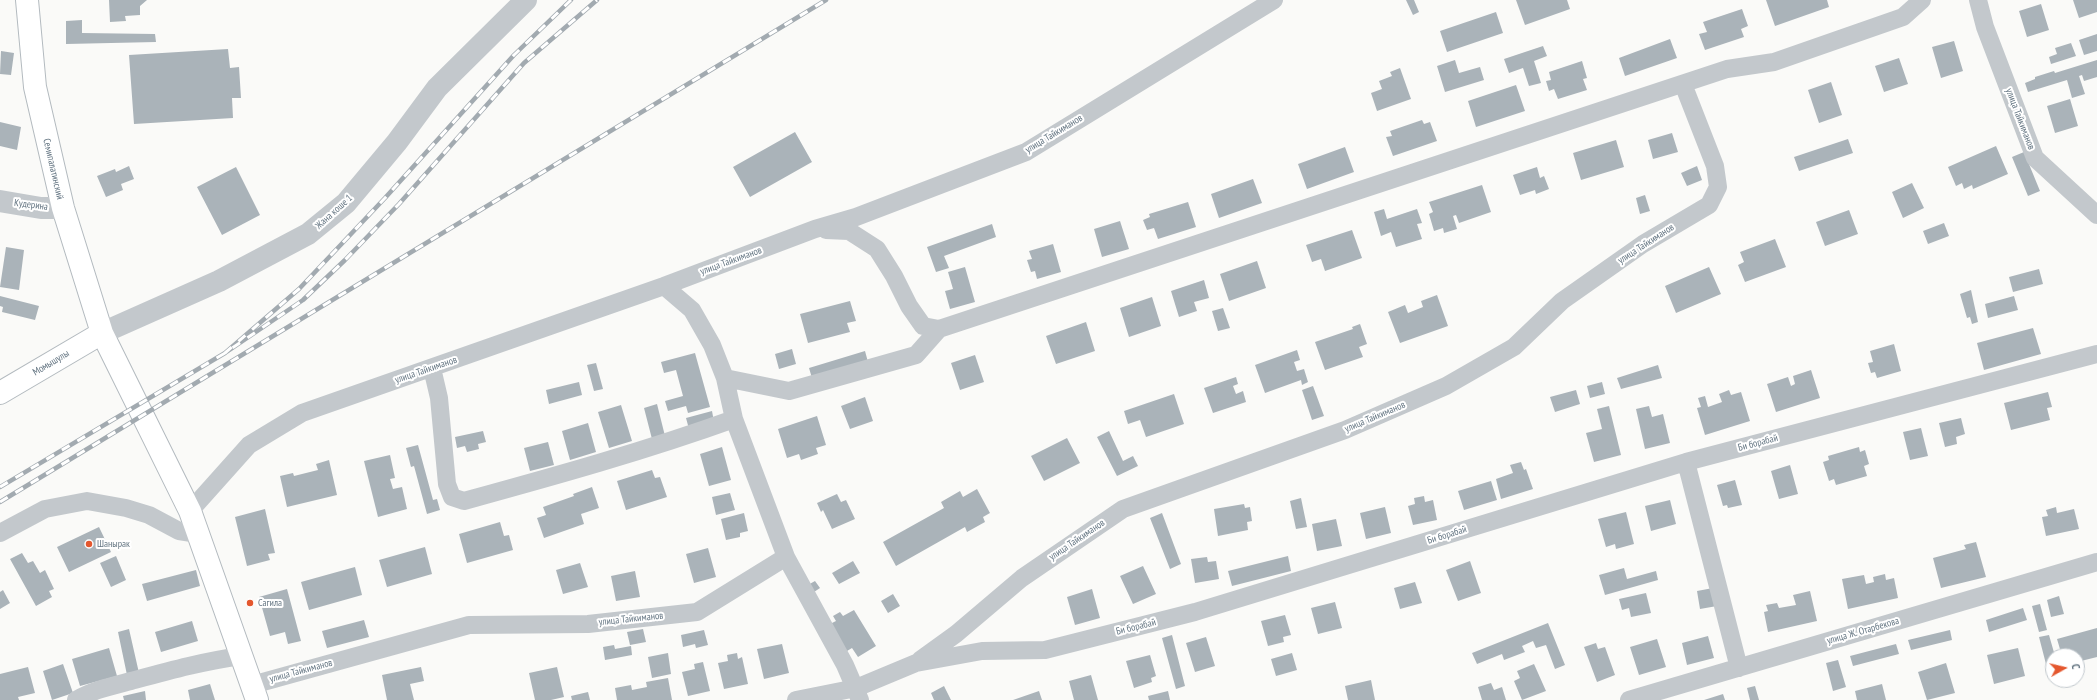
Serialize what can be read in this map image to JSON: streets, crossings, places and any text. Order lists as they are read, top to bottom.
{
  "streets": {
    "main road": ["Семипалатинский", "Момышулы"],
    "street": [
      "улица Тайкиманов",
      "Кудерина",
      "Жана коше 1",
      "Би борабай",
      "улица Ж. Отарбекова"
    ]
  },
  "crossings": [
    ["улица Тайкиманов", "Семипалатинский"],
    ["улица Тайкиманов", "Би борабай"],
    ["Семипалатинский", "Кудерина"],
    ["Семипалатинский", "Жана коше 1"],
    ["Семипалатинский", "Момышулы"],
    ["Жана коше 1", "Момышулы"]
  ],
  "places": ["Шанырак", "Сагила"],
  "north": "right"
}
